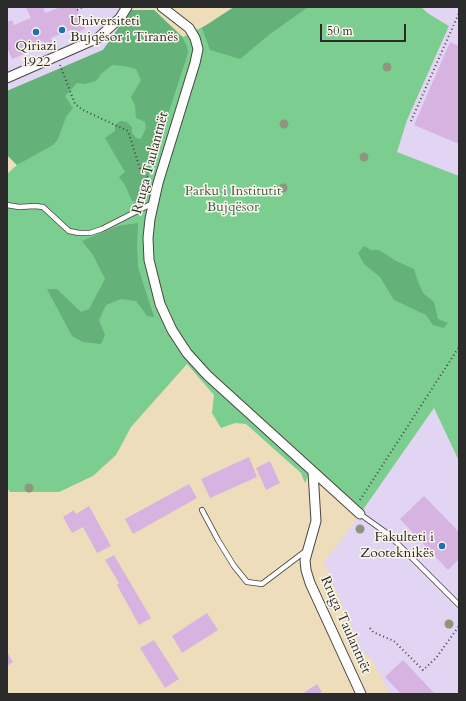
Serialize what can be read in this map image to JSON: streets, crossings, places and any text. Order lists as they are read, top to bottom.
{
  "streets": {
    "street": ["Rruga Taulantnët"]
  },
  "parks": ["Parku i Institutit Bujqësor"],
  "places": ["Universiteti Bujqësor i Tiranës", "Qiriazi 1922", "Fakulteti i Zooteknikës"],
  "scale_bar": "50 m"
}
